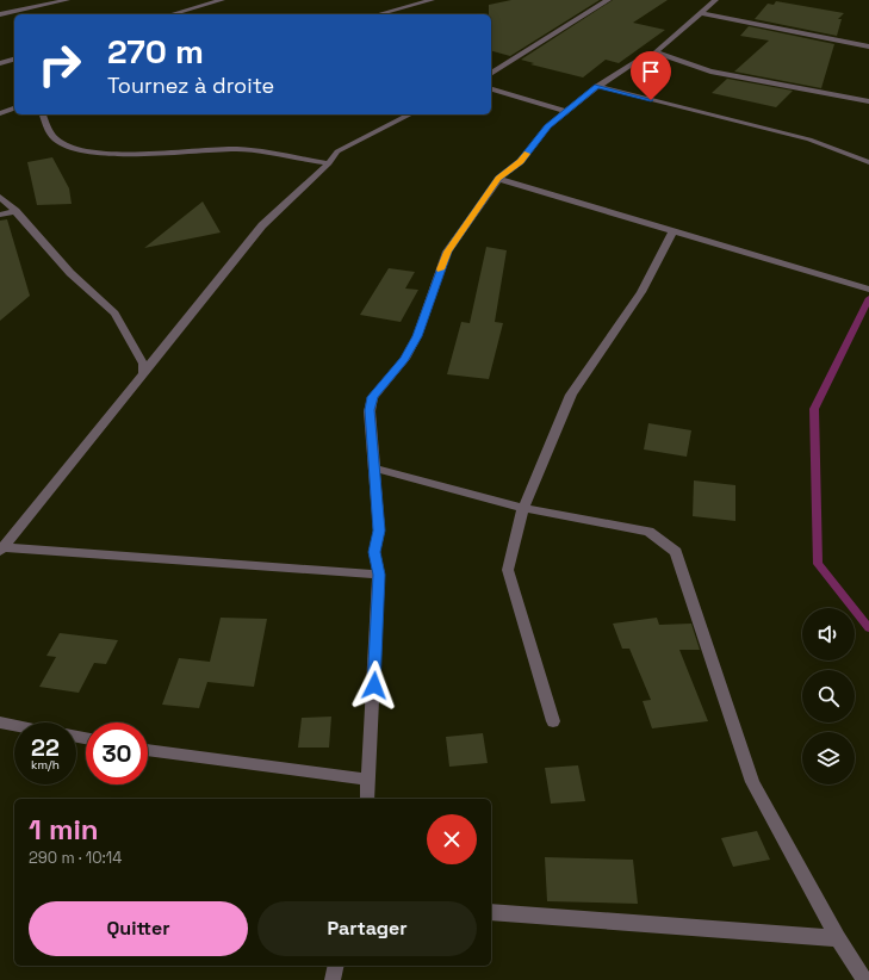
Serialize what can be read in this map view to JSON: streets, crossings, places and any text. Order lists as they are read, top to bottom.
{
  "page": {
    "turn": ["270 m", "Tournez à droite"],
    "speed": "22 km/h",
    "limit": "30",
    "heading": ["1 min", "290 m · 10:14"],
    "buttons": ["Quitter", "Partager"]
  }
}
